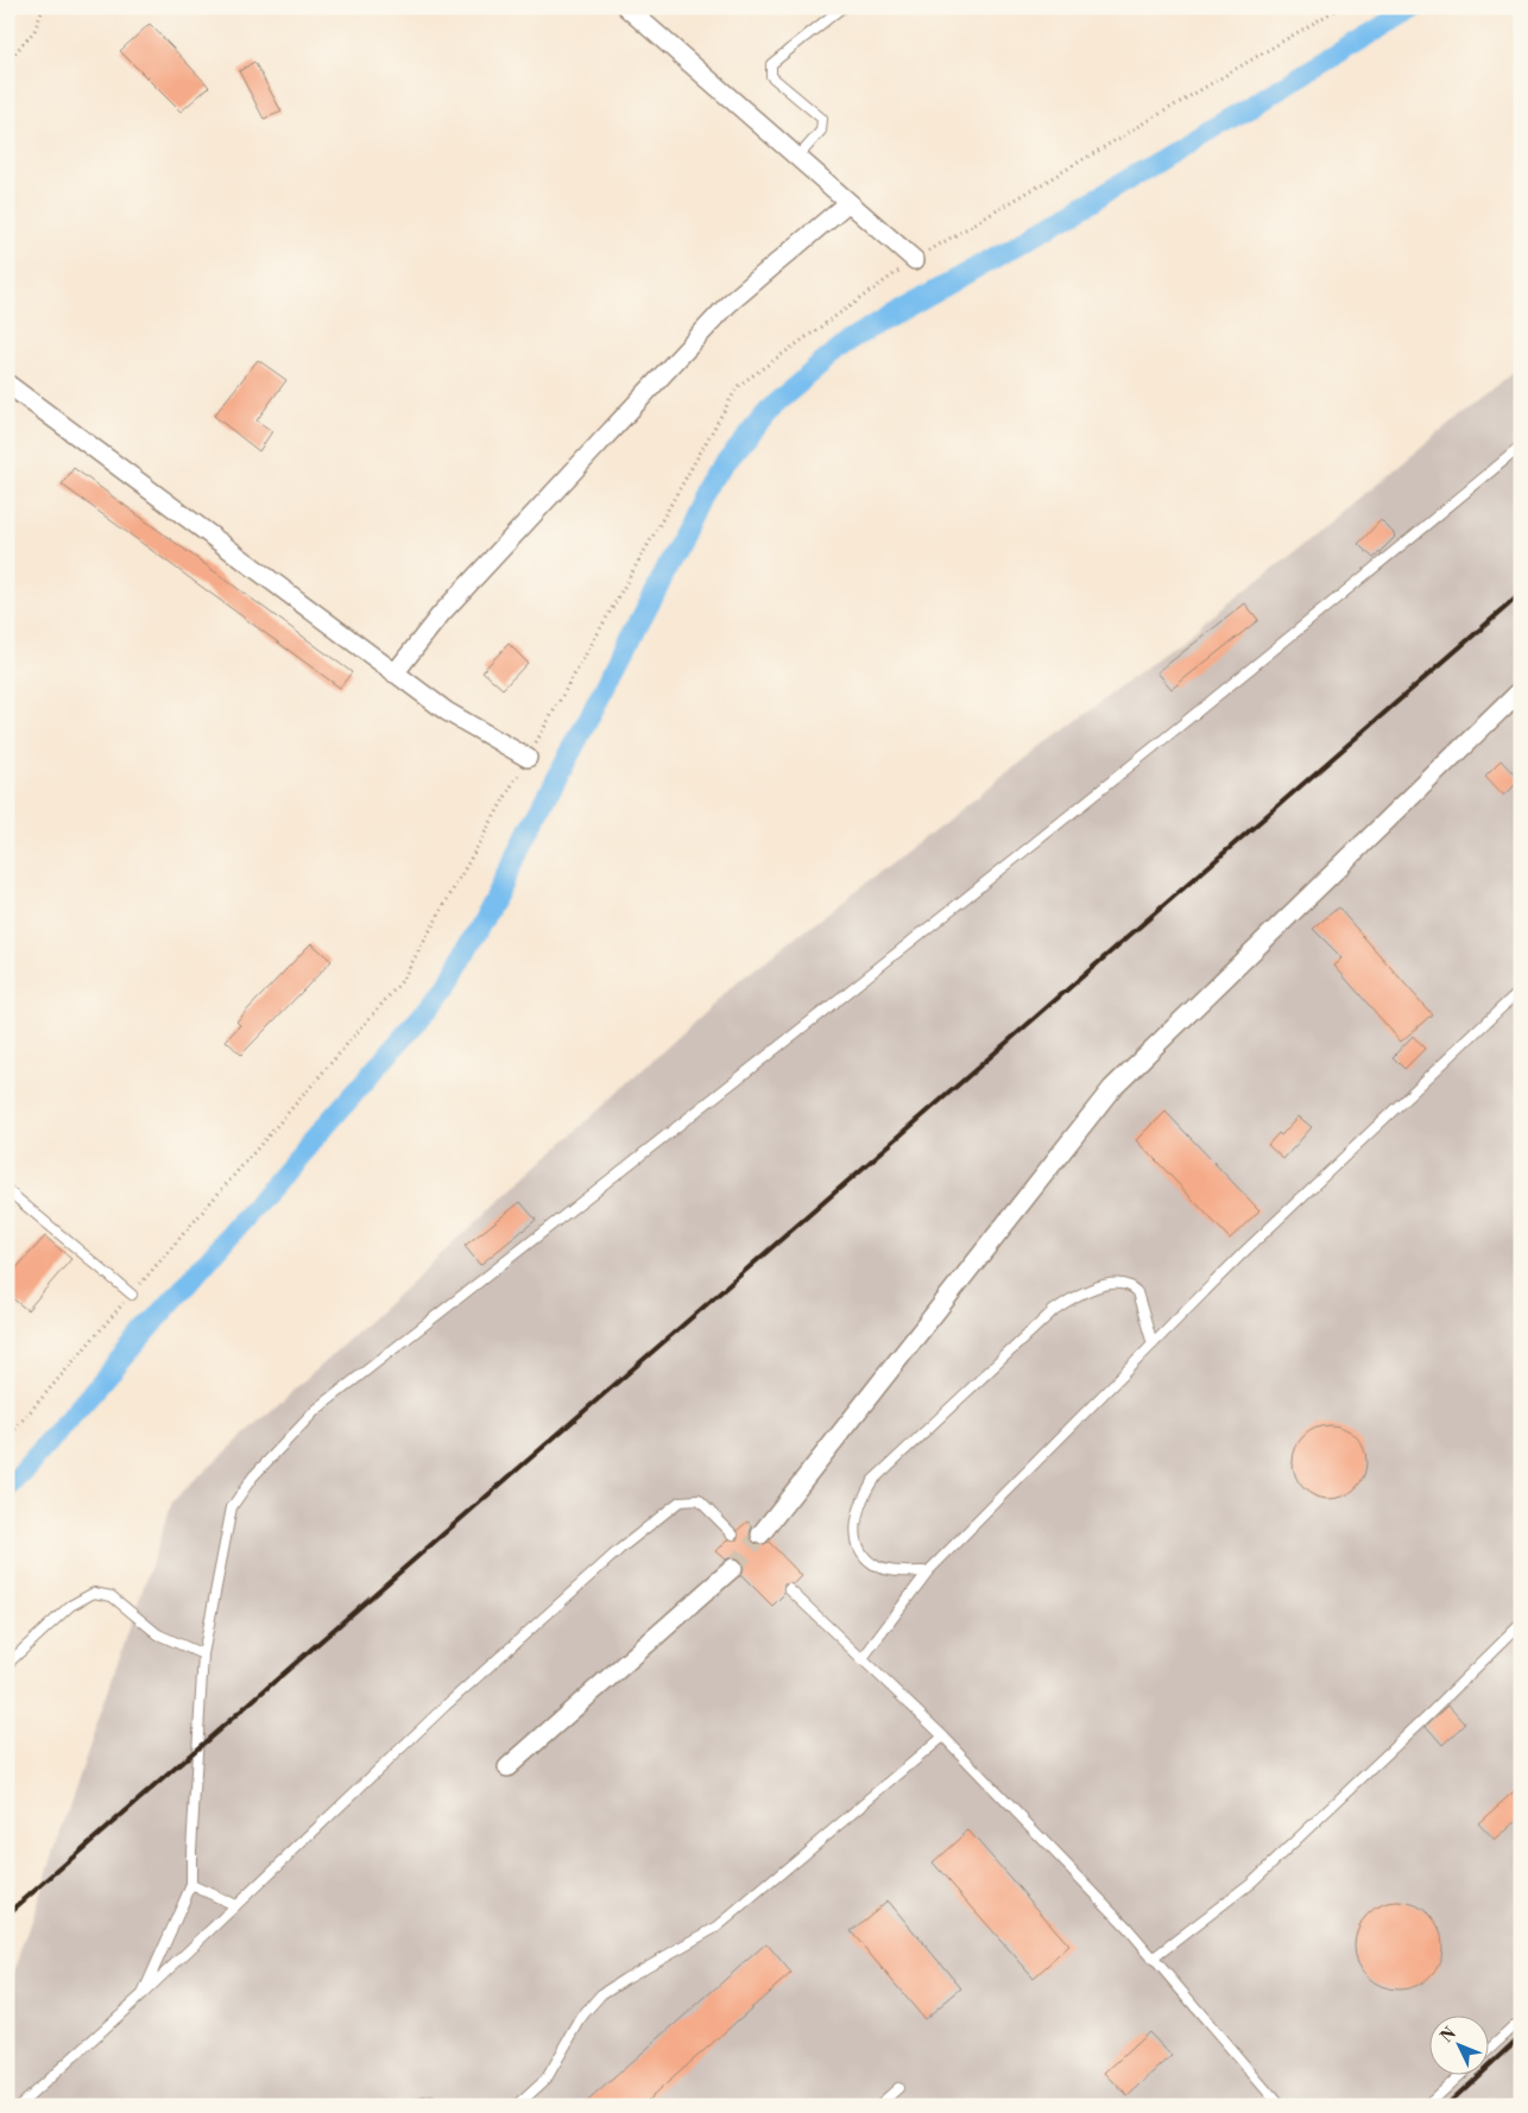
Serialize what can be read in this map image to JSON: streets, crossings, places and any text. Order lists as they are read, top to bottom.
{
  "north": "top left"
}
